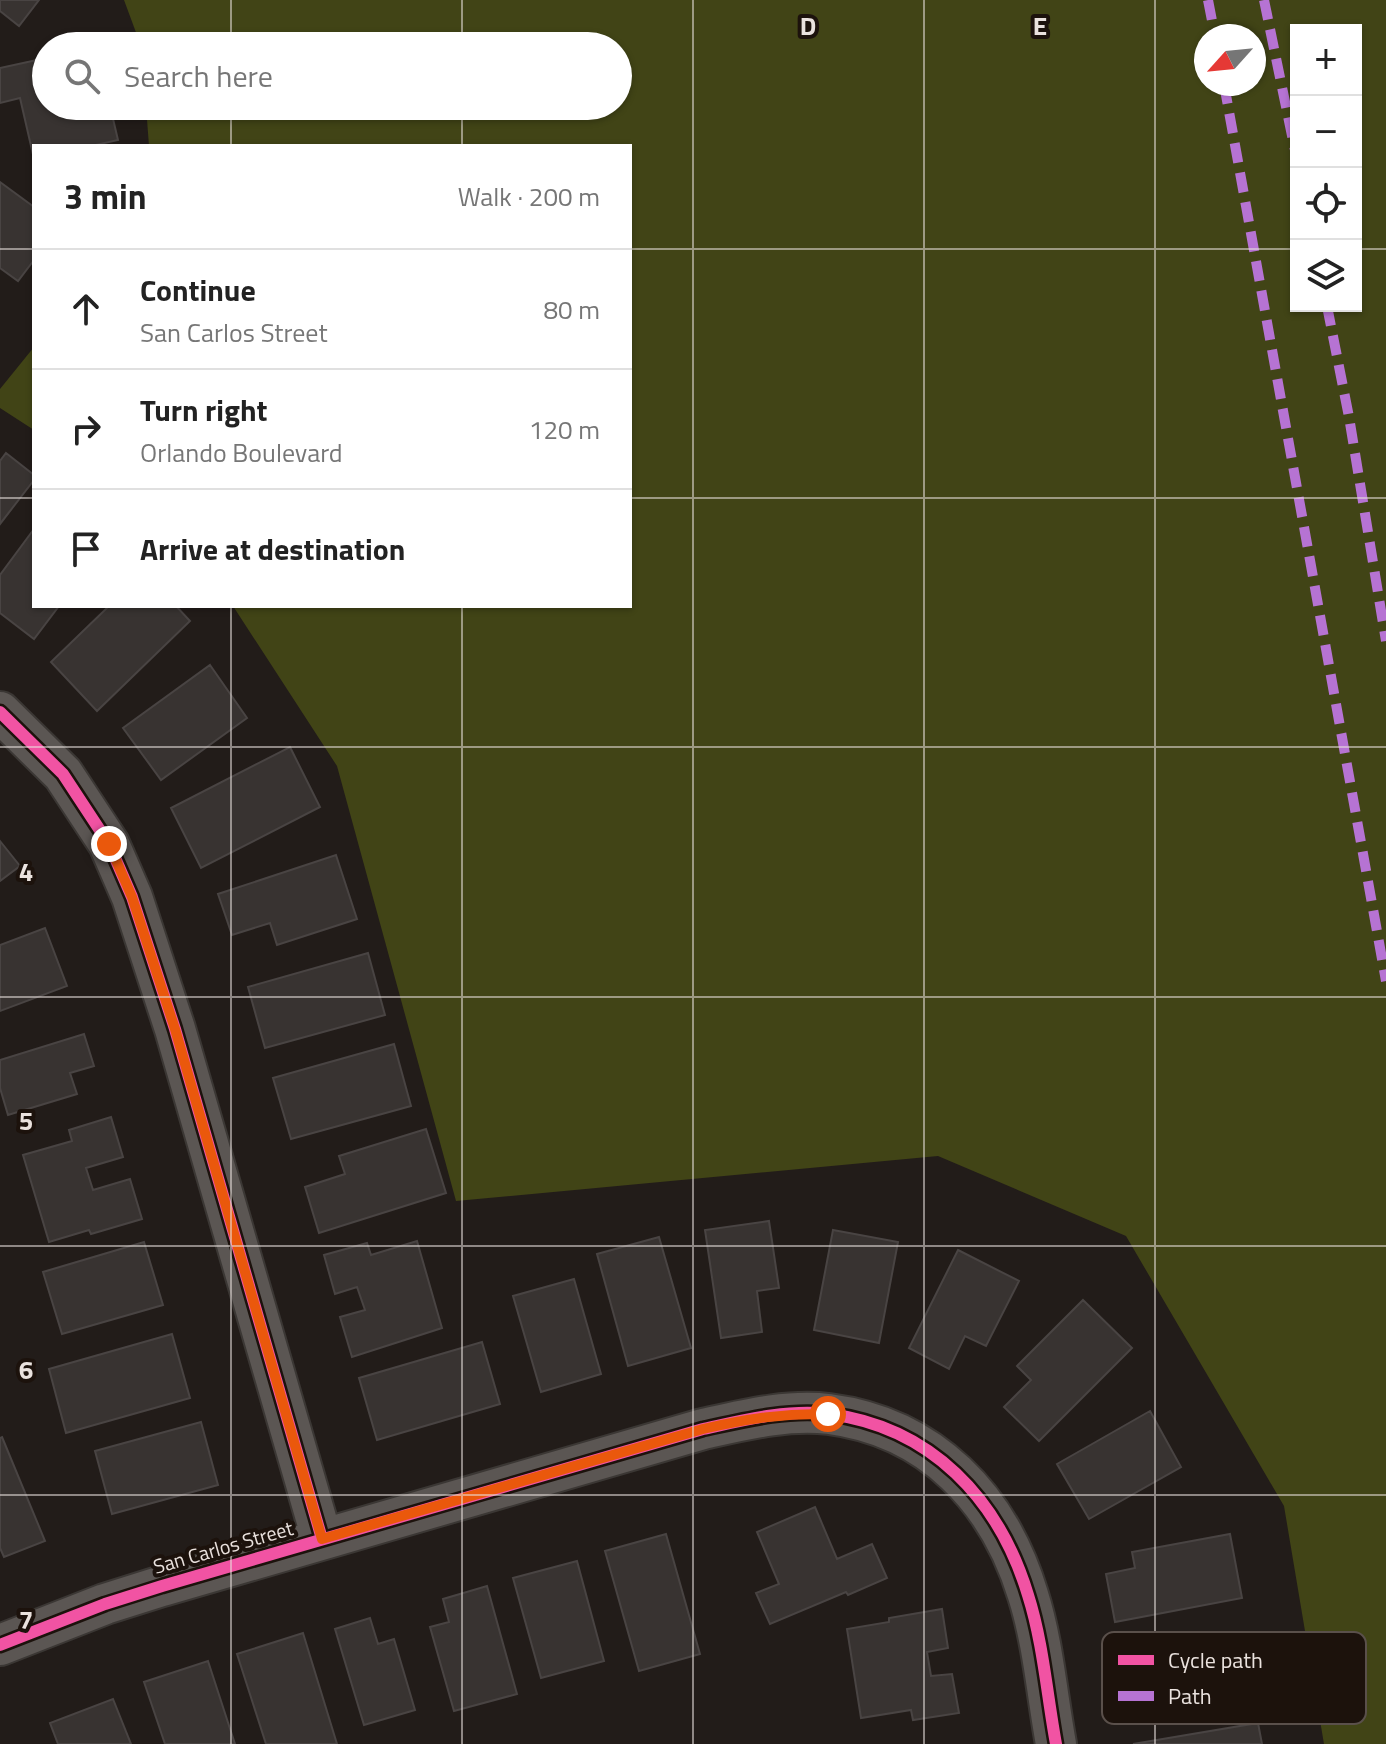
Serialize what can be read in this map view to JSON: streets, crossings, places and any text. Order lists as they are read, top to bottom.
{
  "streets": {
    "street": ["San Carlos Street"]
  },
  "legend": ["Cycle path", "Path"],
  "north": "bottom left",
  "page": {
    "map_buttons": ["+", "−"],
    "search": "Search here",
    "heading": ["3 min", "Walk · 200 m"],
    "list": [
      ["Continue", "San Carlos Street", "80 m"],
      ["Turn right", "Orlando Boulevard", "120 m"],
      "Arrive at destination"
    ]
  },
  "grid": {
    "columns": ["D", "E"],
    "rows": [
      "4",
      "5",
      "6",
      "7"
    ]
  }
}
